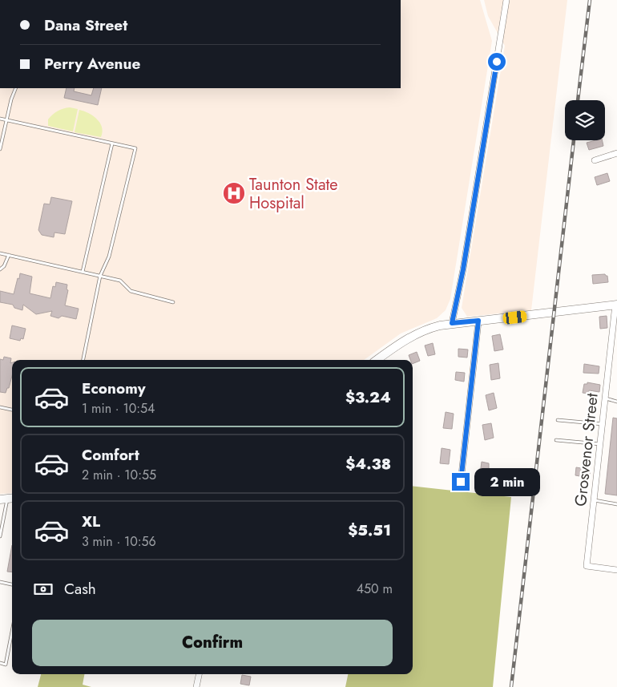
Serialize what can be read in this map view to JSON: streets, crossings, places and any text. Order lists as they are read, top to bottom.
{
  "streets": {
    "street": ["Grosvenor Street"]
  },
  "places": {
    "hospital": ["Taunton State Hospital"]
  },
  "page": {
    "banner": ["Dana Street", "Perry Avenue"],
    "list": [
      {
        "name": "Economy",
        "note": "1 min · 10:54",
        "value": "$3.24"
      },
      {
        "name": "Comfort",
        "note": "2 min · 10:55",
        "value": "$4.38"
      },
      {
        "name": "XL",
        "note": "3 min · 10:56",
        "value": "$5.51"
      }
    ],
    "bubble": "2 min",
    "pay": ["Cash", "450 m"],
    "buttons": "Confirm"
  }
}
